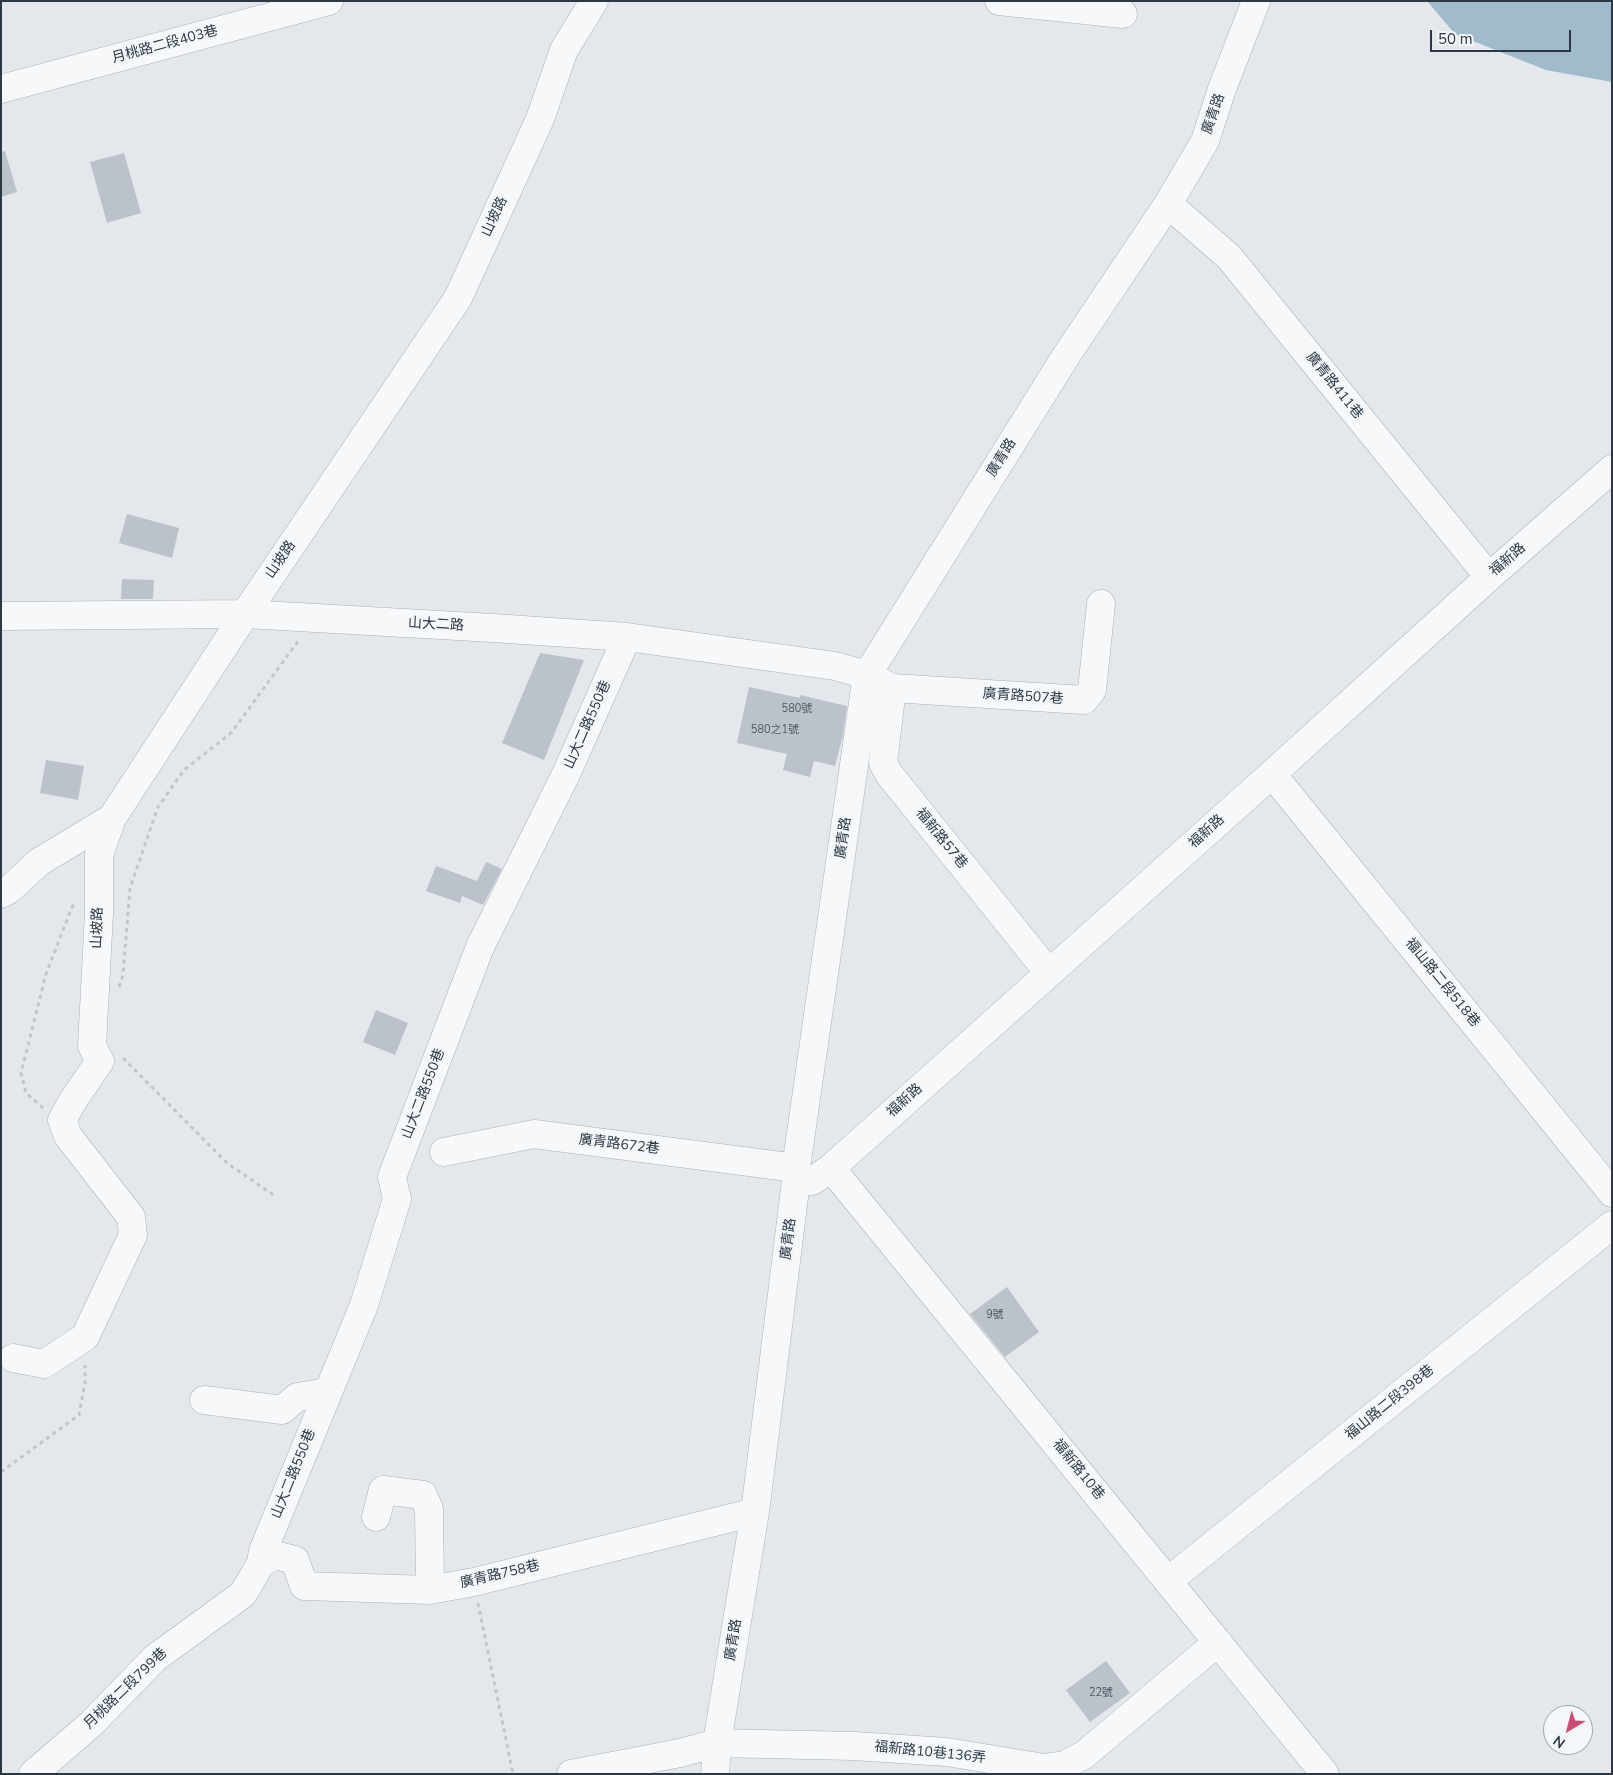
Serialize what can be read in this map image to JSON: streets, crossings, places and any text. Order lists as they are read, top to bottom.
{
  "streets": {
    "street": [
      "月桃路二段403巷",
      "廣青路",
      "山坡路",
      "廣青路411巷",
      "福新路",
      "山大二路",
      "廣青路507巷",
      "山大二路550巷",
      "福新路57巷",
      "福山路二段518巷",
      "廣青路672巷",
      "福山路二段398巷",
      "福新路10巷",
      "廣青路758巷",
      "月桃路二段799巷",
      "福新路10巷136弄"
    ]
  },
  "crossings": [
    ["廣青路", "廣青路411巷"],
    ["廣青路", "福新路"],
    ["廣青路", "山大二路"],
    ["廣青路", "廣青路507巷"],
    ["廣青路", "廣青路672巷"],
    ["廣青路", "廣青路758巷"],
    ["廣青路", "福新路10巷136弄"],
    ["山坡路", "山大二路"],
    ["廣青路411巷", "福新路"],
    ["福新路", "福新路57巷"],
    ["福新路", "福山路二段518巷"],
    ["福新路", "廣青路672巷"],
    ["福新路", "福新路10巷"],
    ["山大二路", "廣青路507巷"],
    ["山大二路", "山大二路550巷"],
    ["廣青路507巷", "福新路57巷"],
    ["山大二路550巷", "廣青路758巷"],
    ["山大二路550巷", "月桃路二段799巷"],
    ["福山路二段398巷", "福新路10巷"],
    ["福新路10巷", "福新路10巷136弄"],
    ["廣青路758巷", "月桃路二段799巷"]
  ],
  "house_numbers": [
    "580號",
    "580之1號",
    "9號",
    "22號"
  ],
  "scale_bar": "50 m",
  "north": "bottom left"
}
